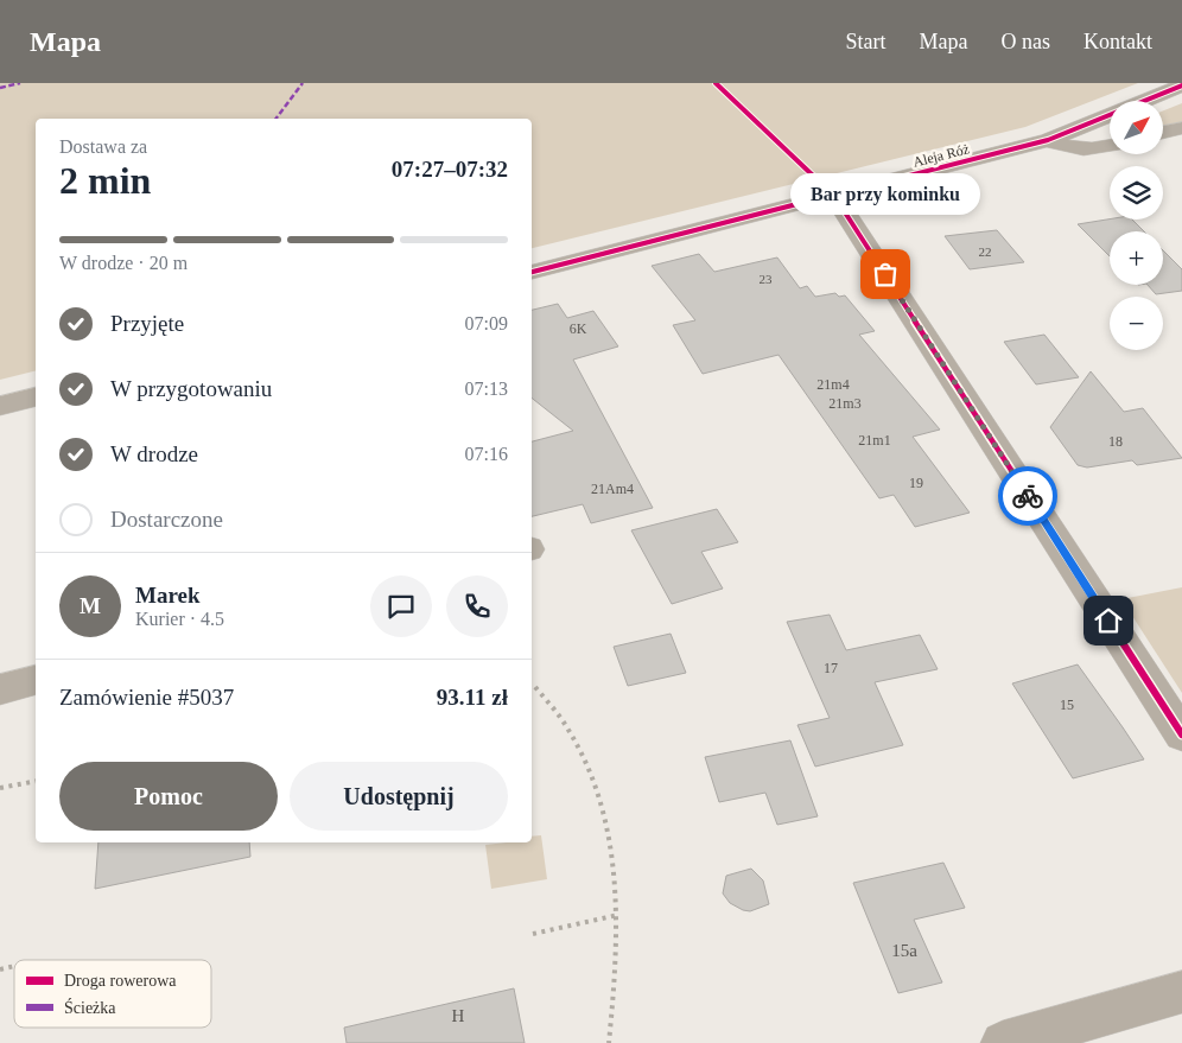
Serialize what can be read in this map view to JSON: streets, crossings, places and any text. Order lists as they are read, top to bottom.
{
  "streets": {
    "street": ["Aleja Róż"]
  },
  "places": ["Bar przy kominku"],
  "house_numbers": [
    "22",
    "23",
    "6K",
    "21m4",
    "21m3",
    "21m1",
    "18",
    "19",
    "21Am4",
    "17",
    "15",
    "15a",
    "H"
  ],
  "legend": ["Droga rowerowa", "Ścieżka"],
  "north": "top right",
  "page": {
    "header": "Mapa",
    "nav": [
      "Start",
      "Mapa",
      "O nas",
      "Kontakt"
    ],
    "map_buttons": ["+", "−"],
    "heading": ["2 min", "Dostawa za", "07:27–07:32"],
    "panel": [
      "Marek",
      "Kurier · 4.5",
      "Zamówienie #5037",
      "93.11 zł"
    ],
    "bubble": "Bar przy kominku",
    "bar": "W drodze · 20 m",
    "list": [
      ["Przyjęte", "07:09"],
      ["W przygotowaniu", "07:13"],
      ["W drodze", "07:16"],
      "Dostarczone"
    ],
    "round": "M",
    "buttons": ["Pomoc", "Udostępnij"]
  }
}
